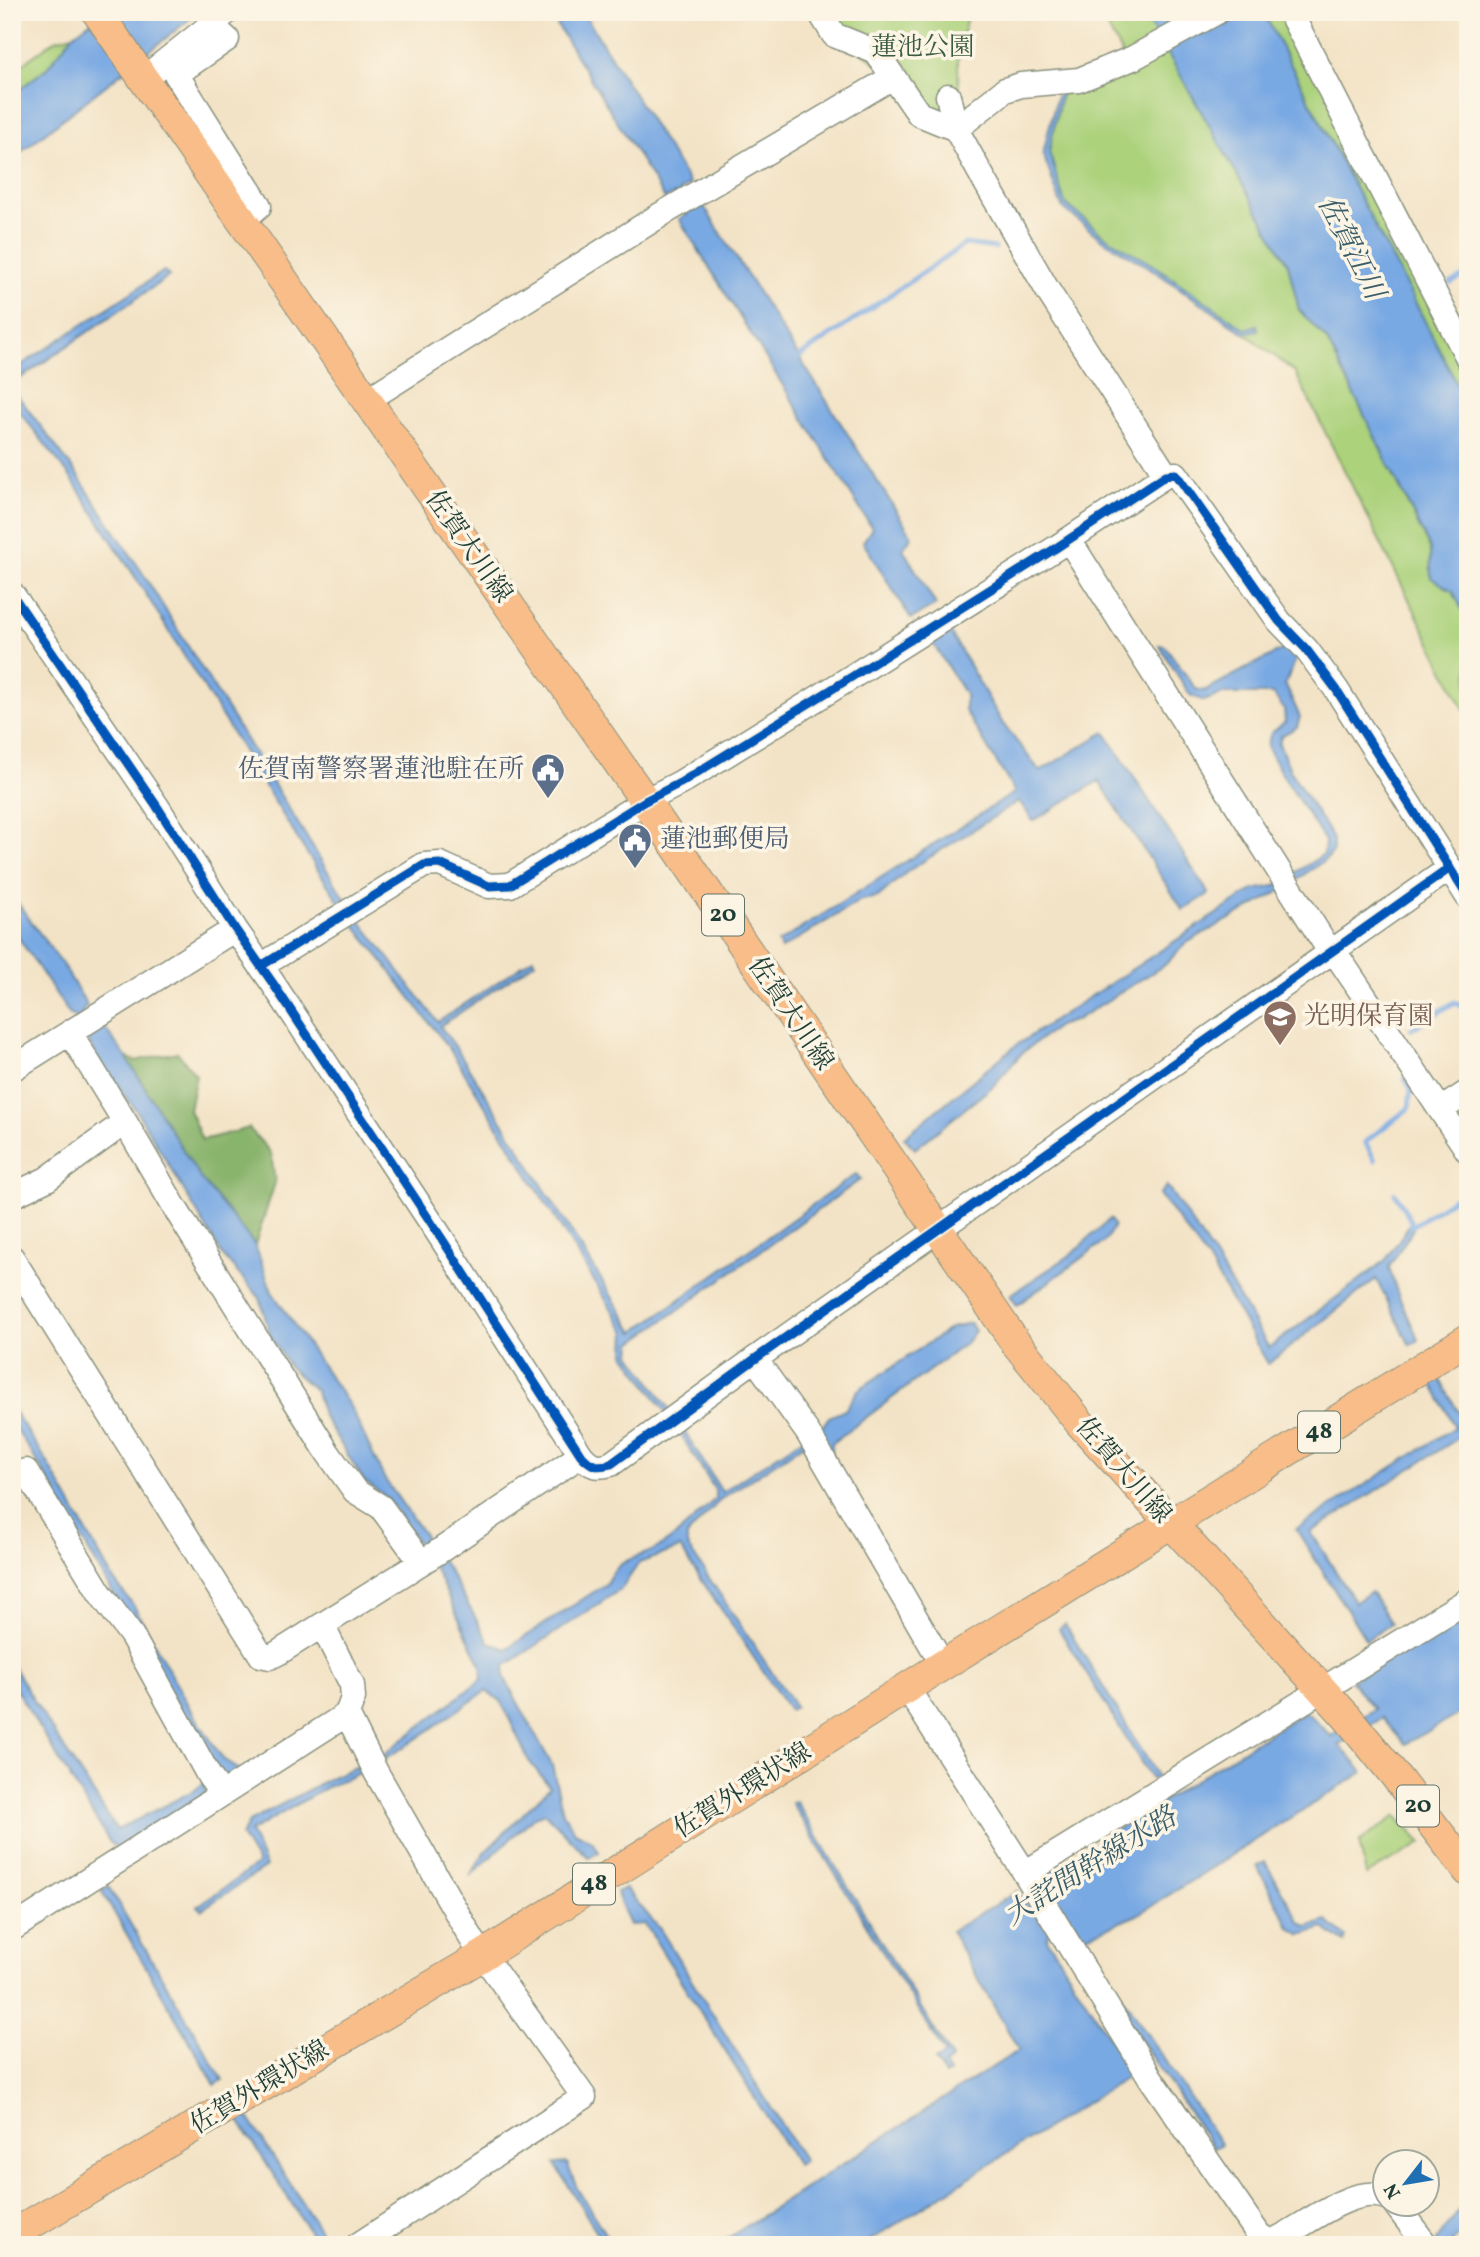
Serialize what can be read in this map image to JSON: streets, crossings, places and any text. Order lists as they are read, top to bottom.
{
  "streets": {
    "main road": [
      "佐賀大川線",
      "20",
      "48",
      "佐賀外環状線"
    ]
  },
  "crossings": [
    ["佐賀大川線", "20"],
    ["佐賀大川線", "佐賀外環状線"]
  ],
  "water": ["佐賀江川", "大詫間幹線水路"],
  "parks": ["蓮池公園"],
  "places": {
    "public building": ["佐賀南警察署蓮池駐在所", "蓮池郵便局"],
    "school or university": ["光明保育園"]
  },
  "north": "bottom left"
}
